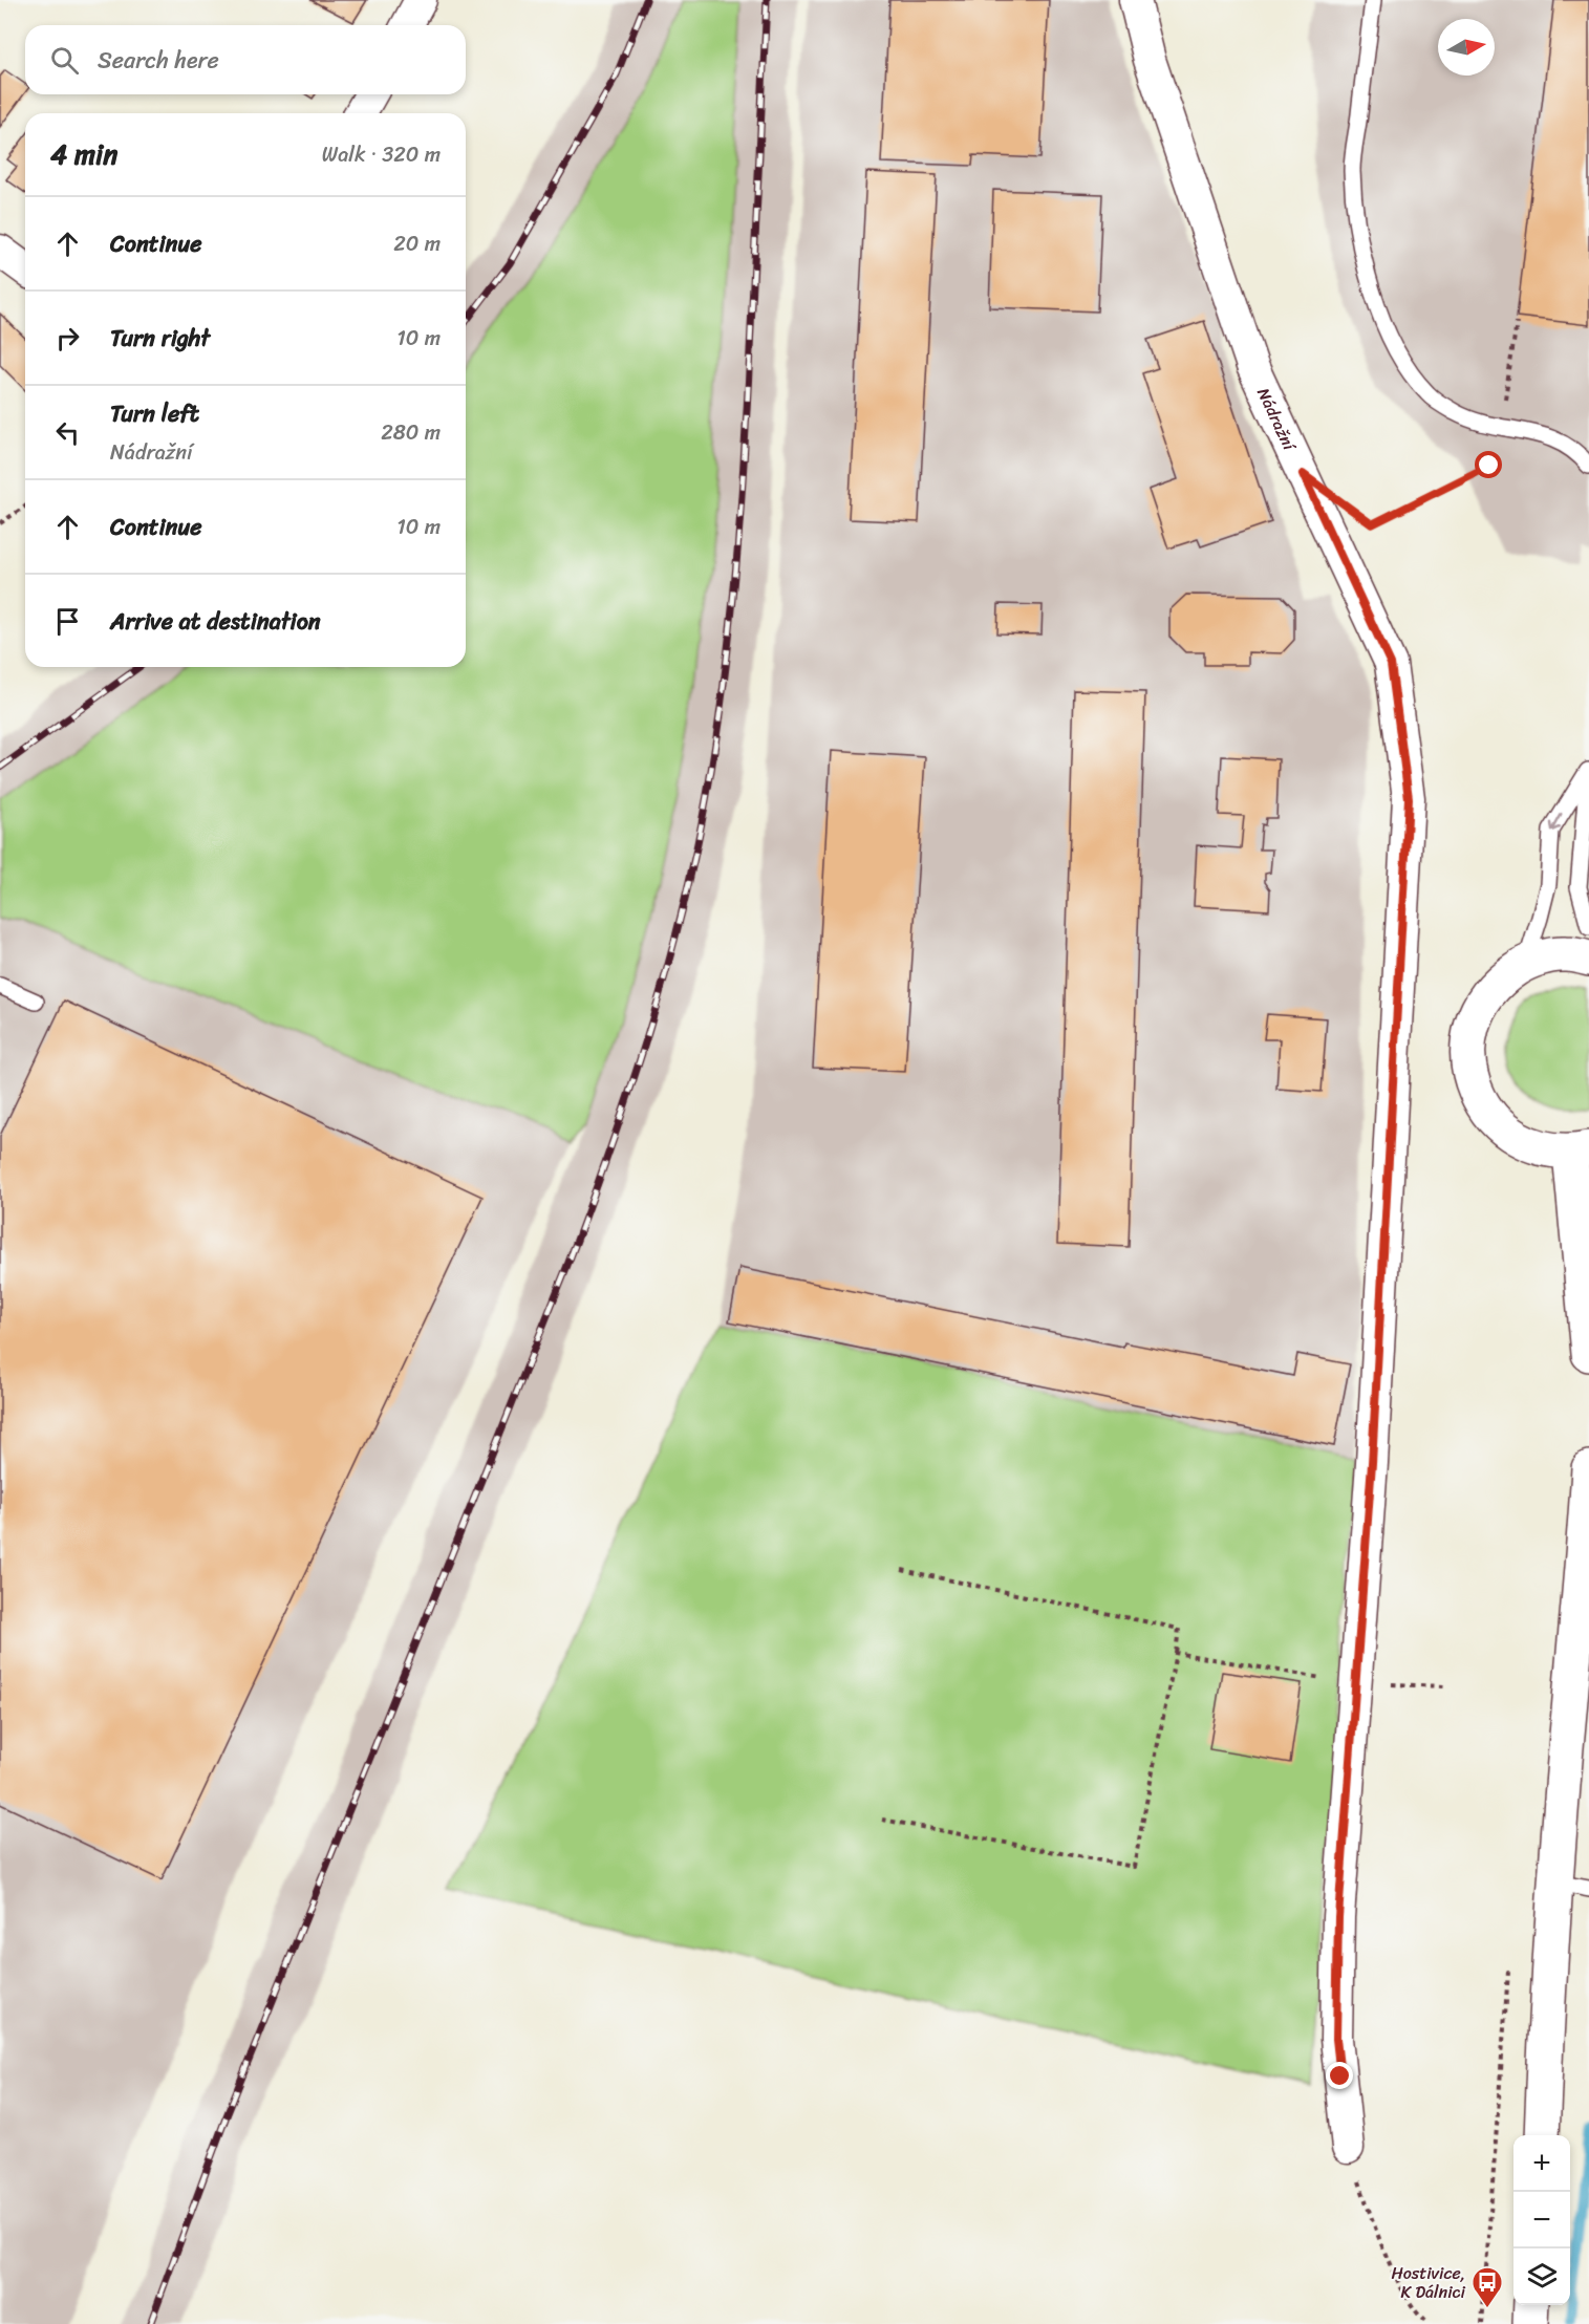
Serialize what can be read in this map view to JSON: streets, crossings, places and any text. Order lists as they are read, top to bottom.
{
  "streets": {
    "street": ["Nádražní"]
  },
  "places": {
    "bus stop": ["Hostivice, K Dálnici"]
  },
  "north": "right",
  "page": {
    "search": "Search here",
    "heading": ["4 min", "Walk · 320 m"],
    "list": [
      ["Continue", "20 m"],
      ["Turn right", "10 m"],
      ["Turn left", "Nádražní", "280 m"],
      ["Continue", "10 m"],
      "Arrive at destination"
    ],
    "map_buttons": ["+", "−"]
  }
}
